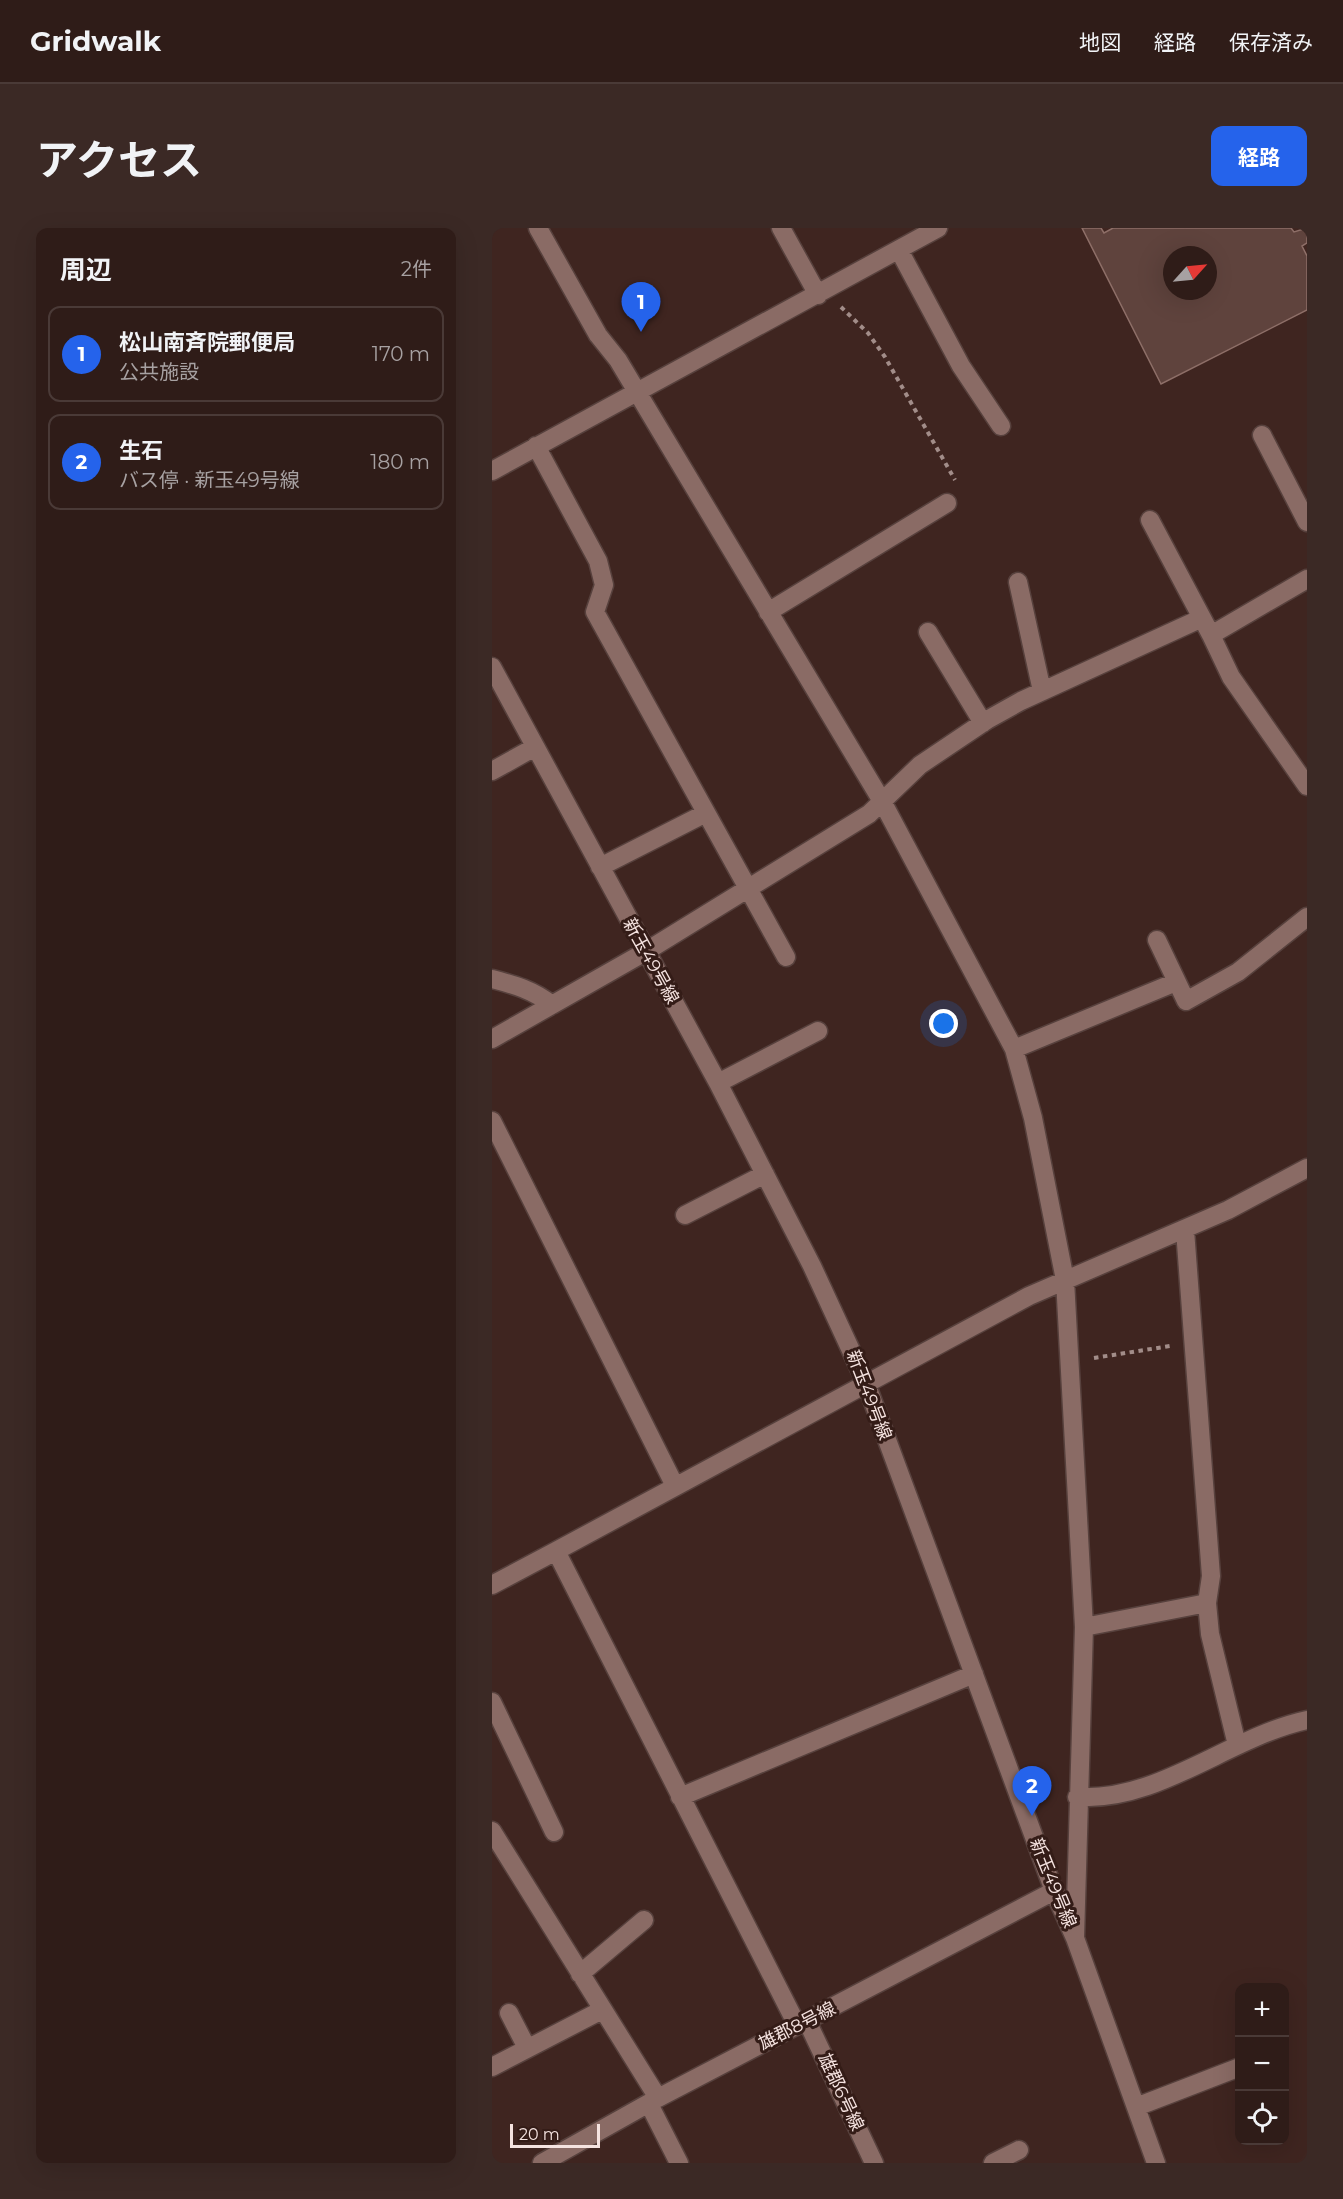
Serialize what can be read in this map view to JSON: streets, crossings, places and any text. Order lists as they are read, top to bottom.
{
  "streets": {
    "street": ["新玉49号線", "雄郡8号線", "雄郡6号線"]
  },
  "crossings": [
    ["新玉49号線", "雄郡8号線"],
    ["雄郡8号線", "雄郡6号線"]
  ],
  "scale_bar": "20 m",
  "north": "top right",
  "page": {
    "header": "Gridwalk",
    "nav": ["地図", "経路", "保存済み"],
    "title": "アクセス",
    "buttons": "経路",
    "heading": ["周辺", "2件"],
    "pins": ["1", "2"],
    "list": [
      {
        "mark": "1",
        "name": "松山南斉院郵便局",
        "note": "公共施設",
        "value": "170 m"
      },
      {
        "mark": "2",
        "name": "生石",
        "note": "バス停 · 新玉49号線",
        "value": "180 m"
      }
    ],
    "map_buttons": ["+", "−"],
    "scale": "20 m"
  }
}
